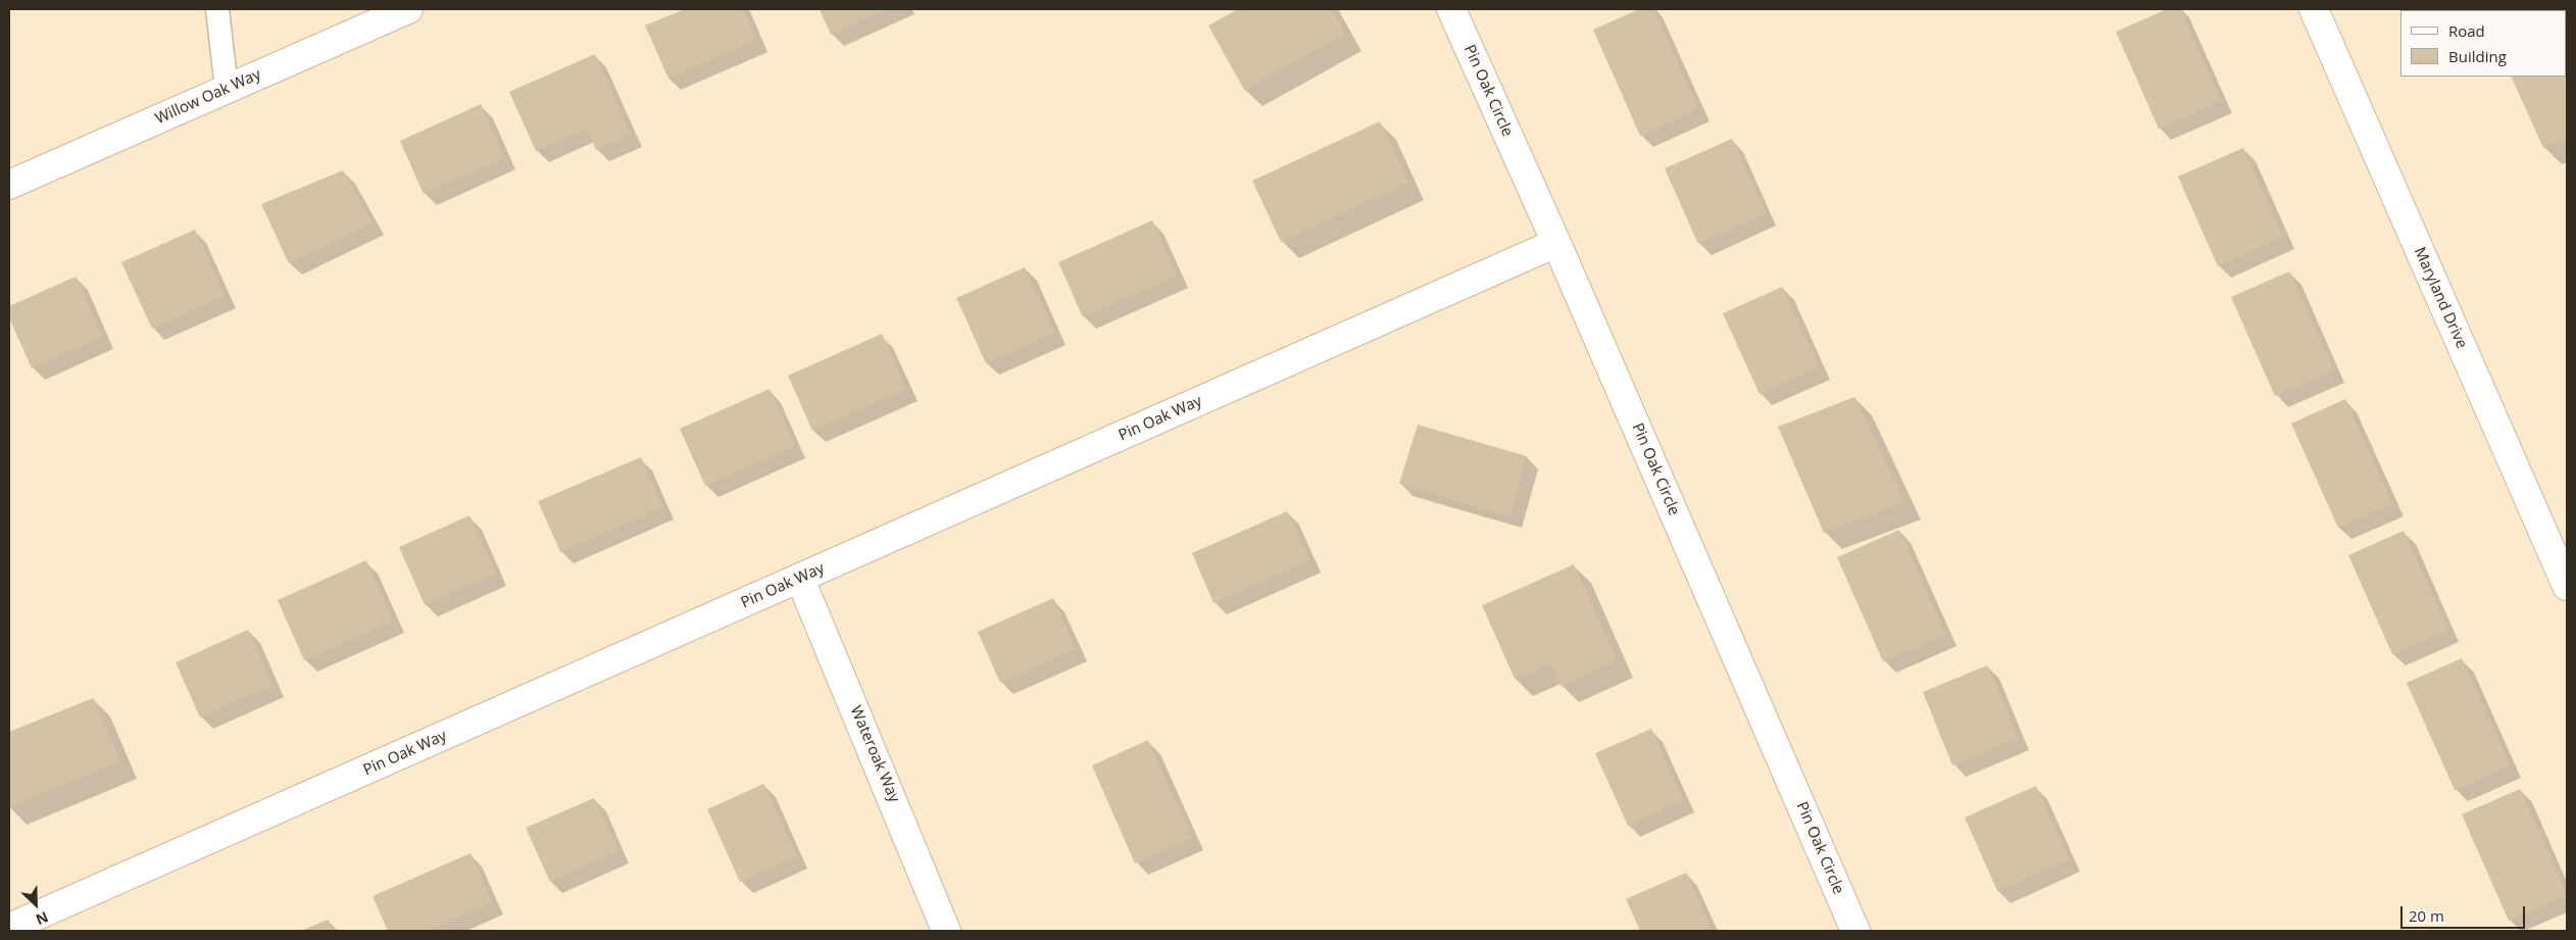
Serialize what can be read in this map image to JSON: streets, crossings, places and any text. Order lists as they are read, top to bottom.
{
  "streets": {
    "street": [
      "Pin Oak Circle",
      "Willow Oak Way",
      "Maryland Drive",
      "Pin Oak Way",
      "Wateroak Way"
    ]
  },
  "crossings": [
    ["Pin Oak Circle", "Pin Oak Way"],
    ["Pin Oak Way", "Wateroak Way"]
  ],
  "legend": ["Road", "Building"],
  "scale_bar": "20 m",
  "north": "bottom right"
}
